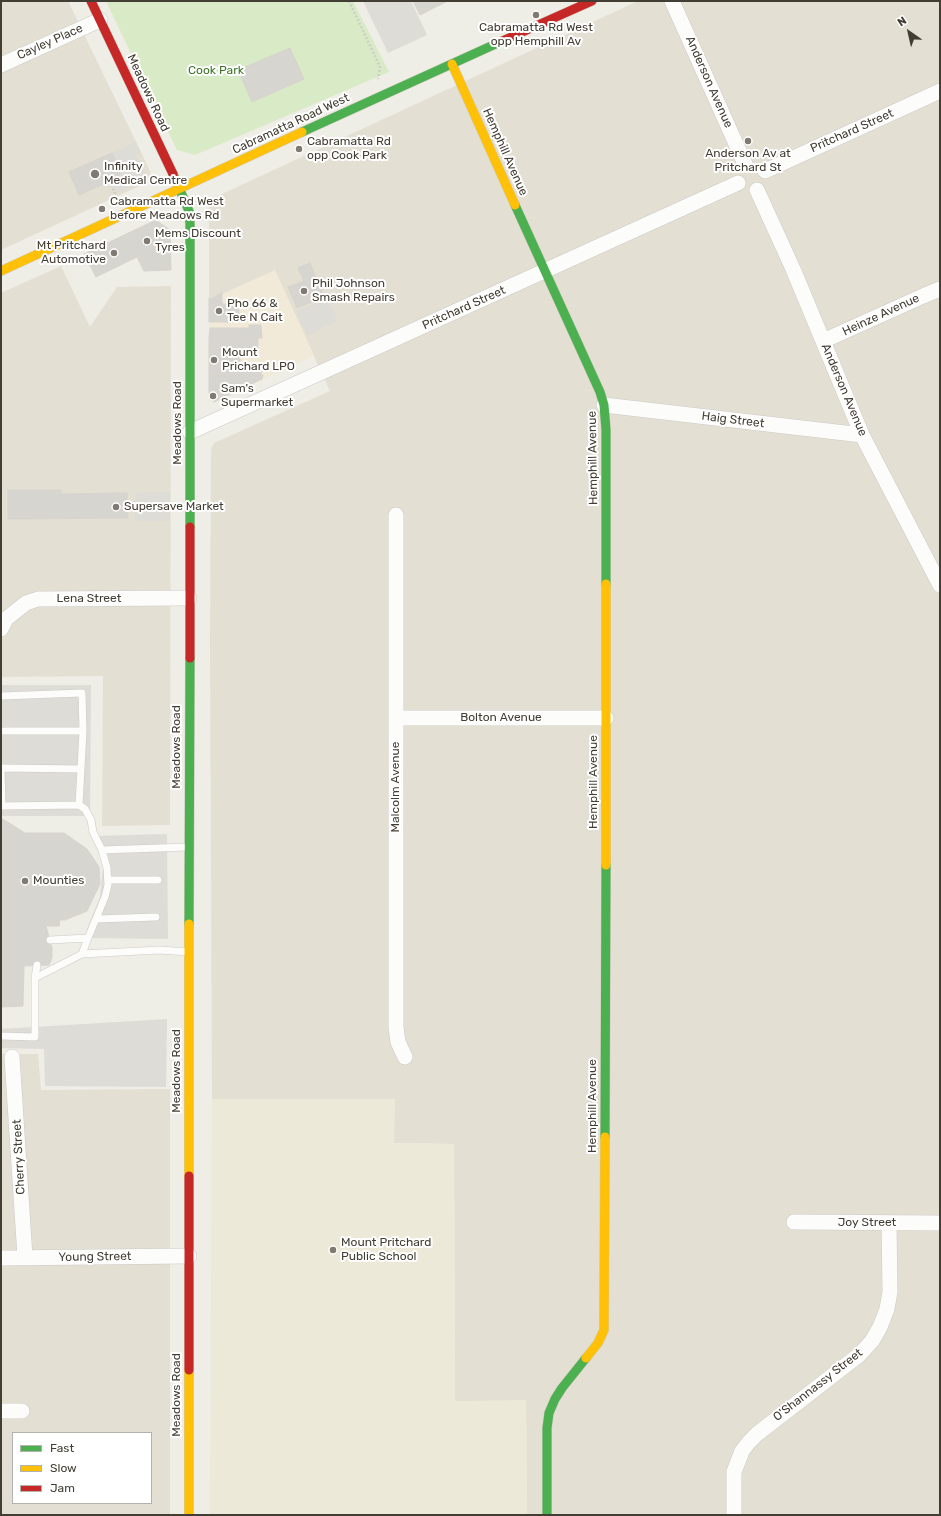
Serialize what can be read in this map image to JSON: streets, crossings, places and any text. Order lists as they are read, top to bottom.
{
  "streets": {
    "main road": ["Meadows Road", "Cabramatta Road West", "Hemphill Avenue"],
    "street": [
      "Cayley Place",
      "Anderson Avenue",
      "Pritchard Street",
      "Heinze Avenue",
      "Haig Street",
      "Lena Street",
      "Bolton Avenue",
      "Malcolm Avenue",
      "Cherry Street",
      "Joy Street",
      "Young Street",
      "O'Shannassy Street"
    ]
  },
  "crossings": [
    ["Cayley Place", "Meadows Road"],
    ["Anderson Avenue", "Pritchard Street"],
    ["Anderson Avenue", "Heinze Avenue"],
    ["Anderson Avenue", "Haig Street"],
    ["Meadows Road", "Cabramatta Road West"],
    ["Meadows Road", "Pritchard Street"],
    ["Meadows Road", "Lena Street"],
    ["Meadows Road", "Young Street"],
    ["Cabramatta Road West", "Hemphill Avenue"],
    ["Pritchard Street", "Hemphill Avenue"],
    ["Hemphill Avenue", "Haig Street"],
    ["Hemphill Avenue", "Bolton Avenue"],
    ["Bolton Avenue", "Malcolm Avenue"],
    ["Cherry Street", "Young Street"],
    ["Joy Street", "O'Shannassy Street"]
  ],
  "parks": ["Cook Park"],
  "places": [
    "Cabramatta Rd West opp Hemphill Av",
    "Anderson Av at Pritchard St",
    "Cabramatta Rd opp Cook Park",
    "Infinity Medical Centre",
    "Cabramatta Rd West before Meadows Rd",
    "Mems Discount Tyres",
    "Mt Pritchard Automotive",
    "Phil Johnson Smash Repairs",
    "Pho 66 & Tee N Cait",
    "Mount Prichard LPO",
    "Sam's Supermarket",
    "Supersave Market",
    "Mounties",
    "Mount Pritchard Public School"
  ],
  "legend": ["Fast", "Slow", "Jam"],
  "north": "top left"
}
